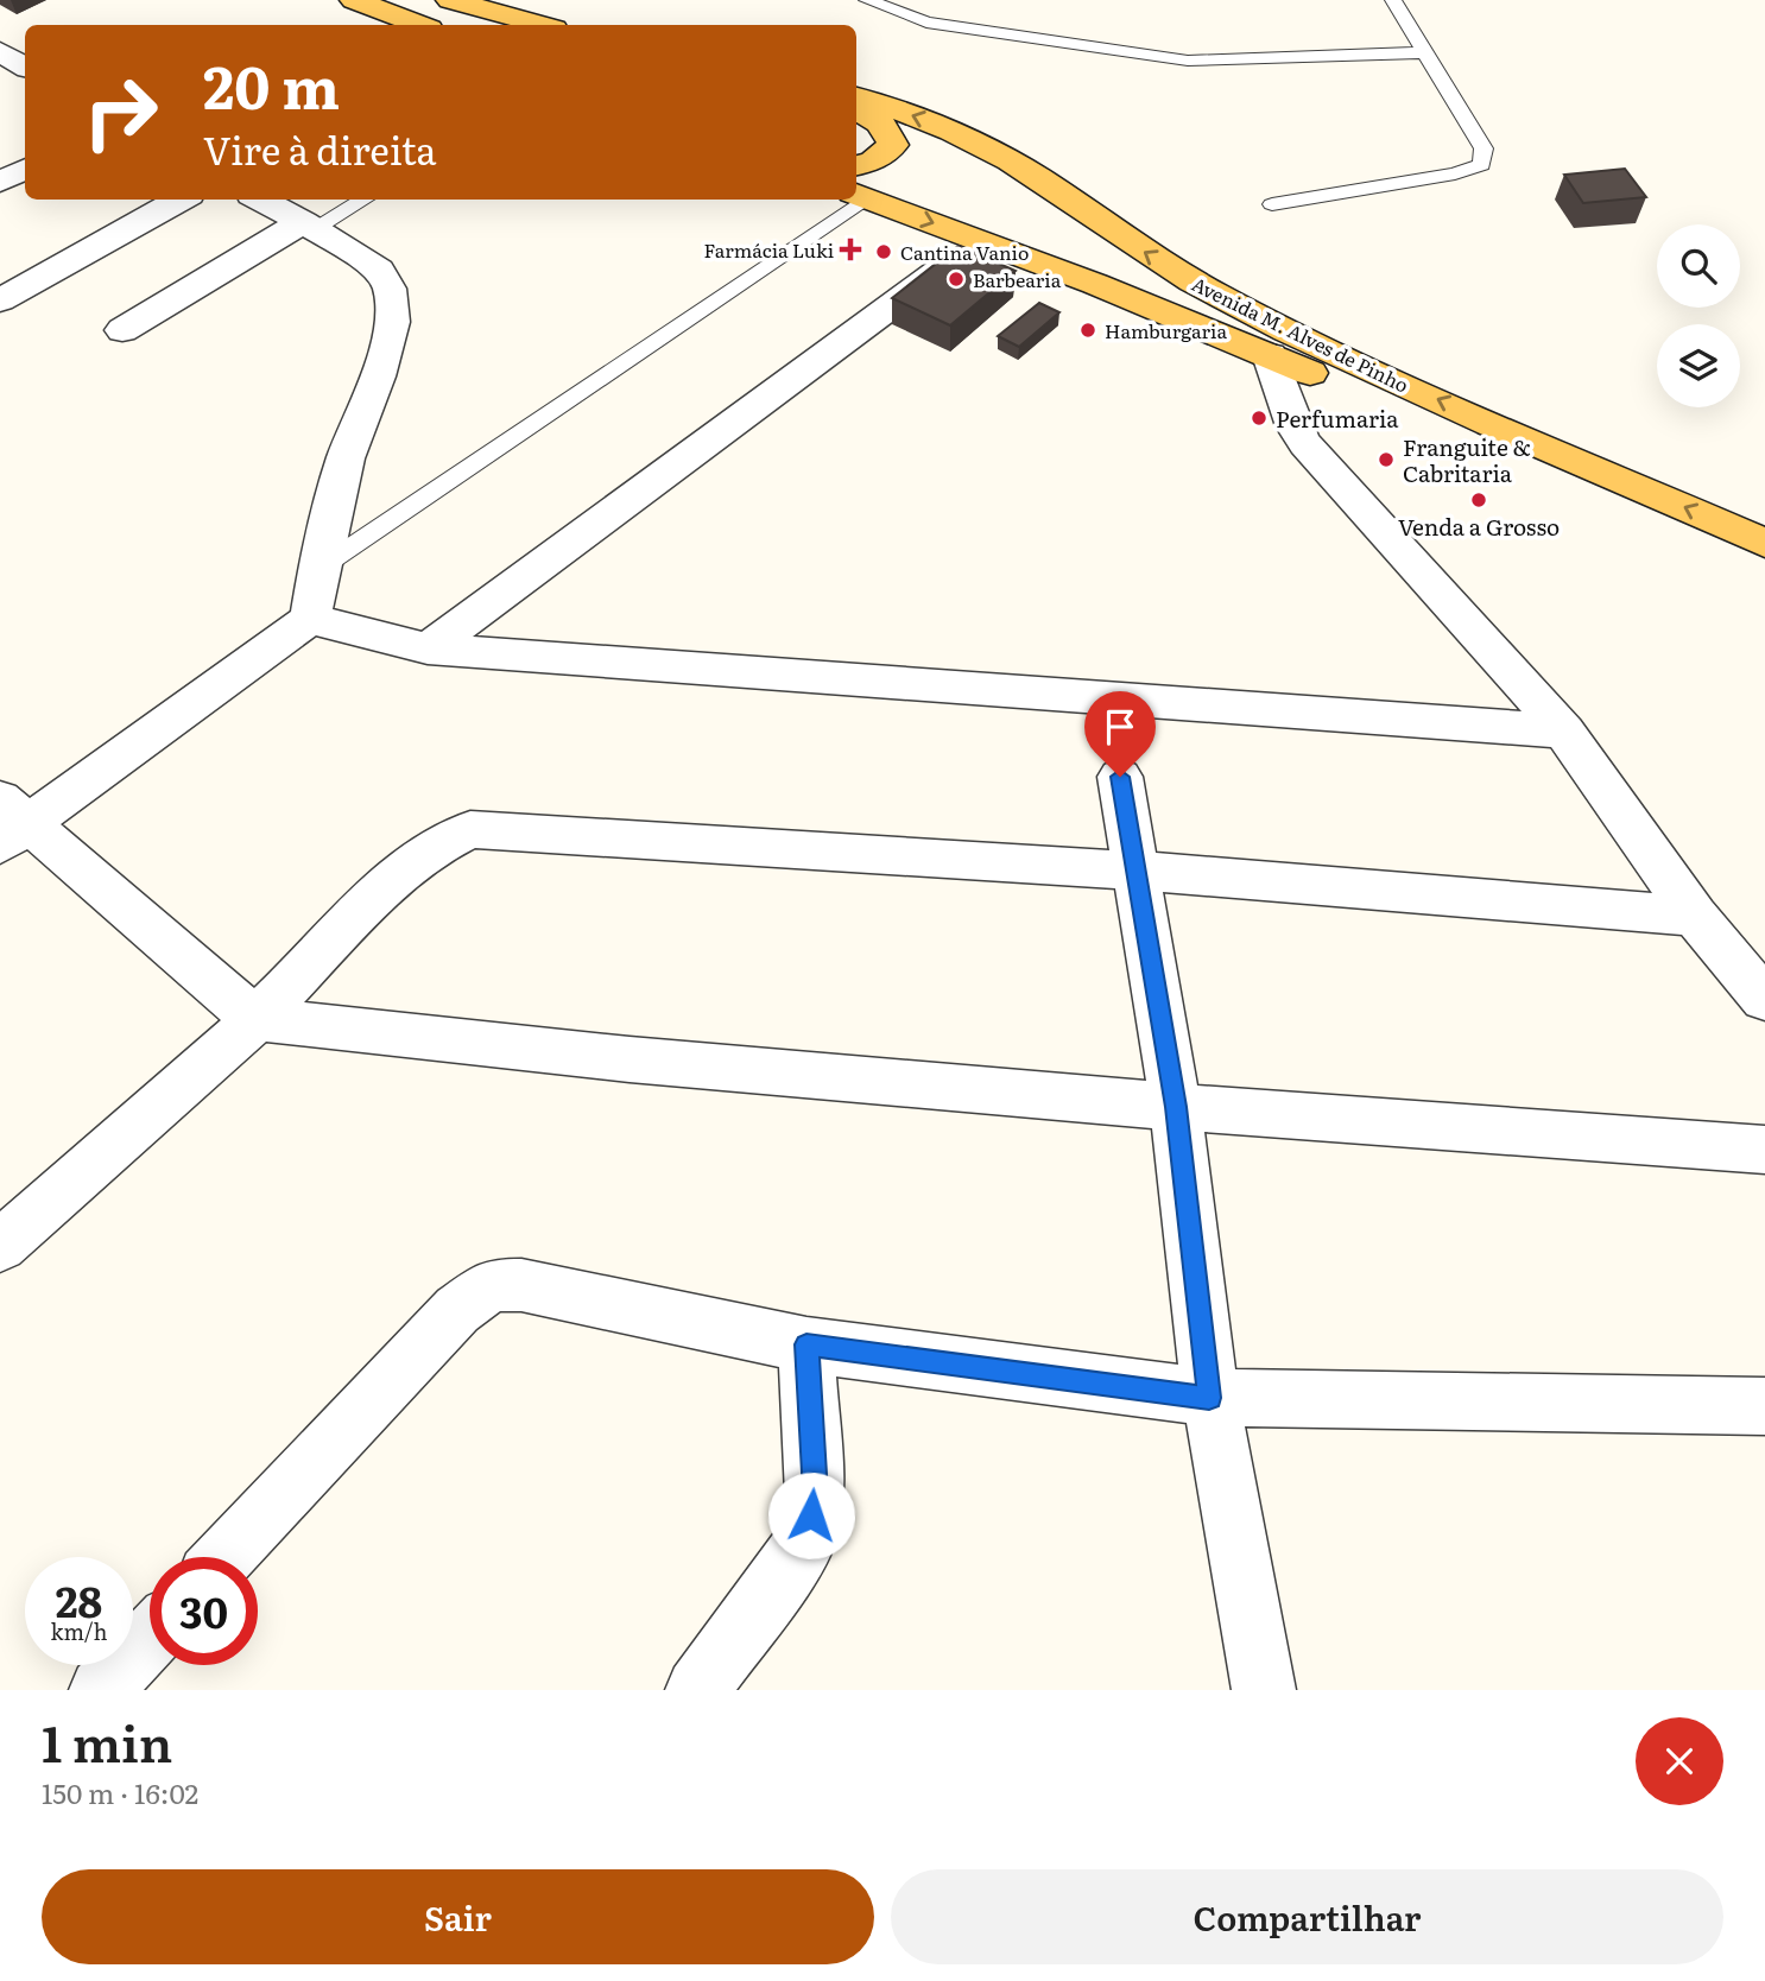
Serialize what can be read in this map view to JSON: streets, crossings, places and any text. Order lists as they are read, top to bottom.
{
  "streets": {
    "main road": ["Avenida M. Alves de Pinho"]
  },
  "places": {
    "health": ["Farmácia Luki"],
    "other": [
      "Cantina Vanio",
      "Barbearia",
      "Hamburgaria",
      "Perfumaria",
      "Franguite & Cabritaria",
      "Venda a Grosso"
    ]
  },
  "page": {
    "turn": ["20 m", "Vire à direita"],
    "speed": "28 km/h",
    "limit": "30",
    "heading": ["1 min", "150 m · 16:02"],
    "buttons": ["Sair", "Compartilhar"]
  }
}
